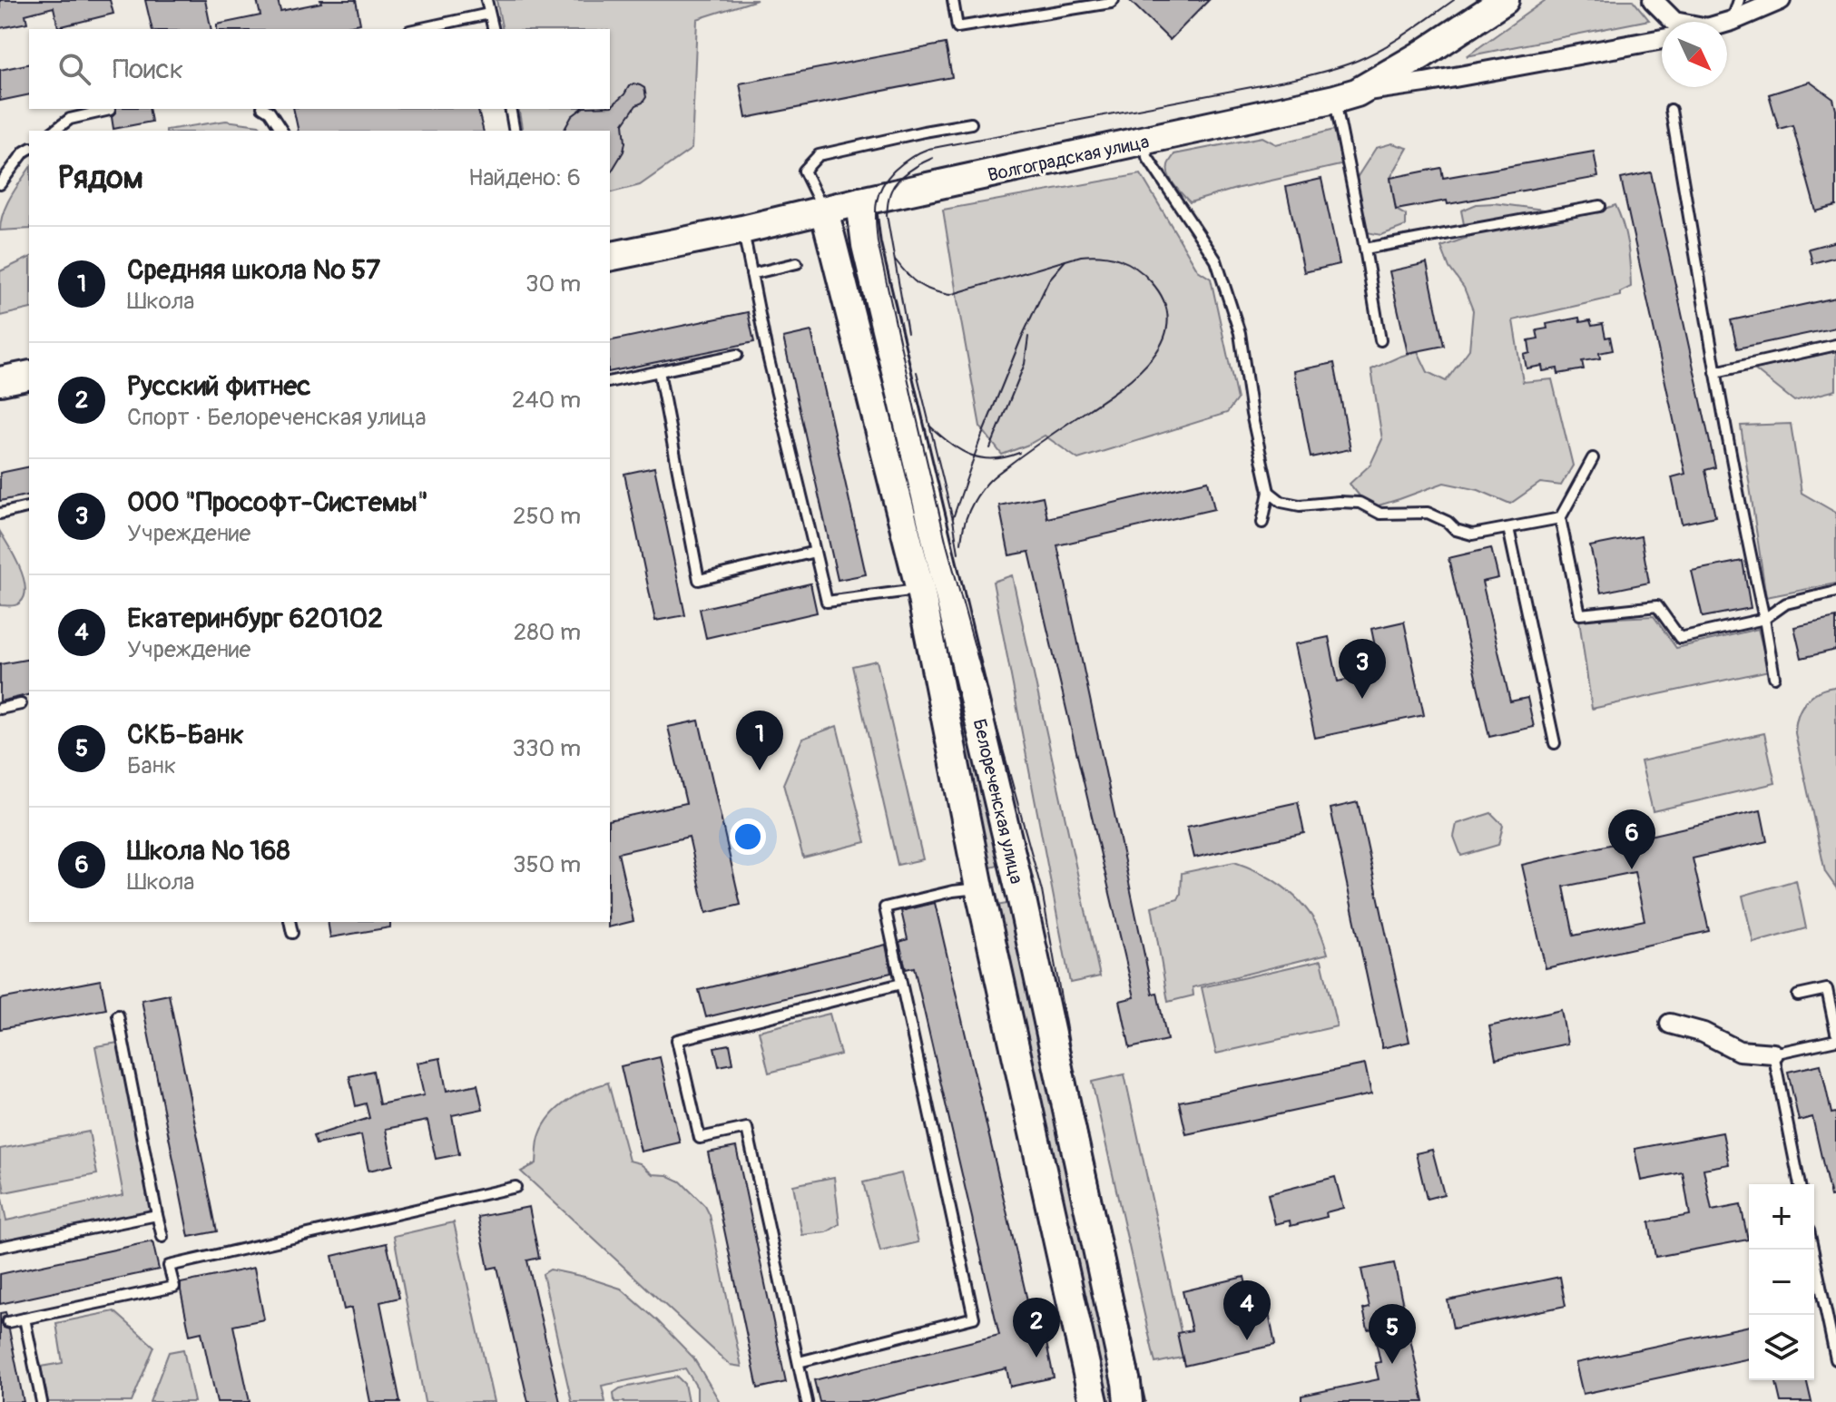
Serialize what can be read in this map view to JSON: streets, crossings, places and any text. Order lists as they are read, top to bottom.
{
  "streets": {
    "street": ["Волгоградская улица", "Белореченская улица"]
  },
  "crossings": [
    ["Волгоградская улица", "Белореченская улица"]
  ],
  "north": "bottom right",
  "page": {
    "search": "Поиск",
    "heading": ["Рядом", "Найдено: 6"],
    "list": [
      {
        "mark": "1",
        "name": "Средняя школа № 57",
        "note": "Школа",
        "value": "30 m"
      },
      {
        "mark": "2",
        "name": "Русский фитнес",
        "note": "Спорт · Белореченская улица",
        "value": "240 m"
      },
      {
        "mark": "3",
        "name": "ООО \"Прософт-Системы\"",
        "note": "Учреждение",
        "value": "250 m"
      },
      {
        "mark": "4",
        "name": "Екатеринбург 620102",
        "note": "Учреждение",
        "value": "280 m"
      },
      {
        "mark": "5",
        "name": "СКБ-Банк",
        "note": "Банк",
        "value": "330 m"
      },
      {
        "mark": "6",
        "name": "Школа № 168",
        "note": "Школа",
        "value": "350 m"
      }
    ],
    "pins": [
      "3",
      "1",
      "6",
      "4",
      "2",
      "5"
    ],
    "map_buttons": ["+", "−"]
  }
}
